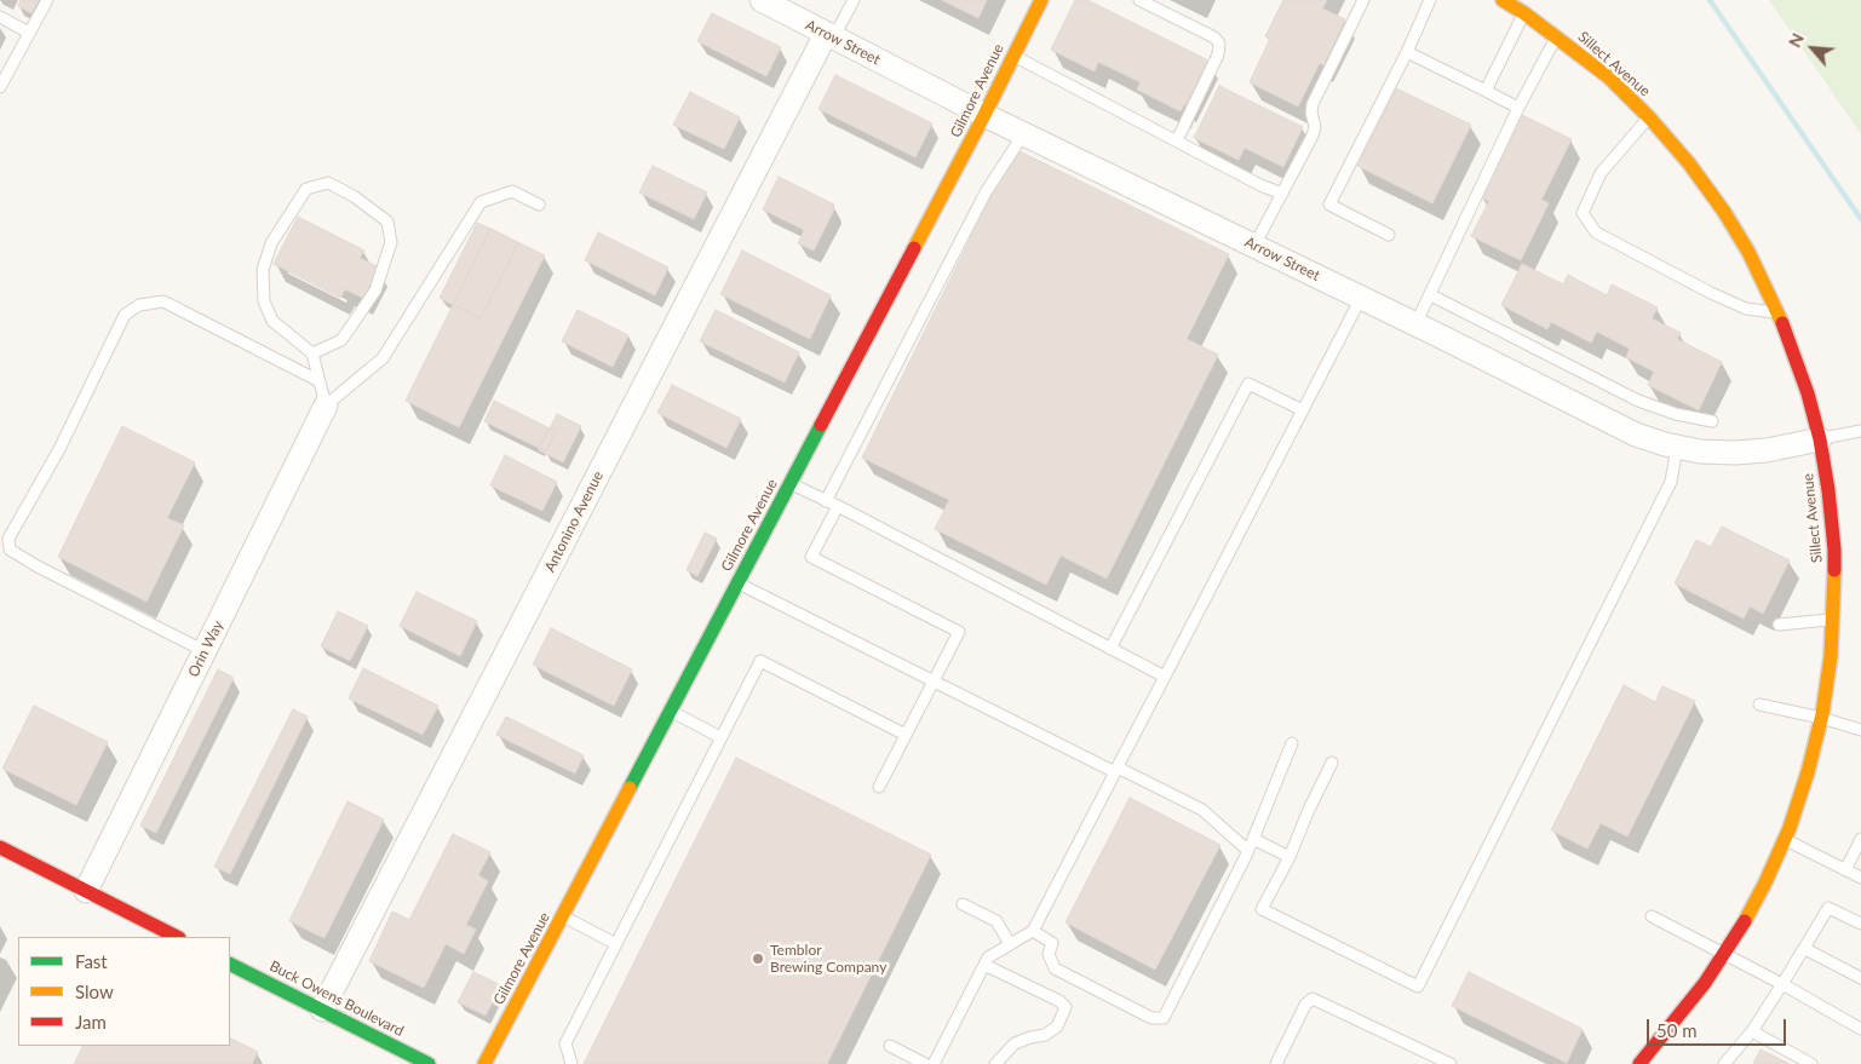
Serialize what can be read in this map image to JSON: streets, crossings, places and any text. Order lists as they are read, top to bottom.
{
  "streets": {
    "street": [
      "Arrow Street",
      "Sillect Avenue",
      "Gilmore Avenue",
      "Antonino Avenue",
      "Orin Way",
      "Buck Owens Boulevard"
    ]
  },
  "crossings": [
    ["Arrow Street", "Sillect Avenue"],
    ["Arrow Street", "Gilmore Avenue"],
    ["Arrow Street", "Antonino Avenue"],
    ["Antonino Avenue", "Buck Owens Boulevard"]
  ],
  "places": ["Temblor Brewing Company"],
  "legend": ["Fast", "Slow", "Jam"],
  "scale_bar": "50 m",
  "north": "top left"
}
